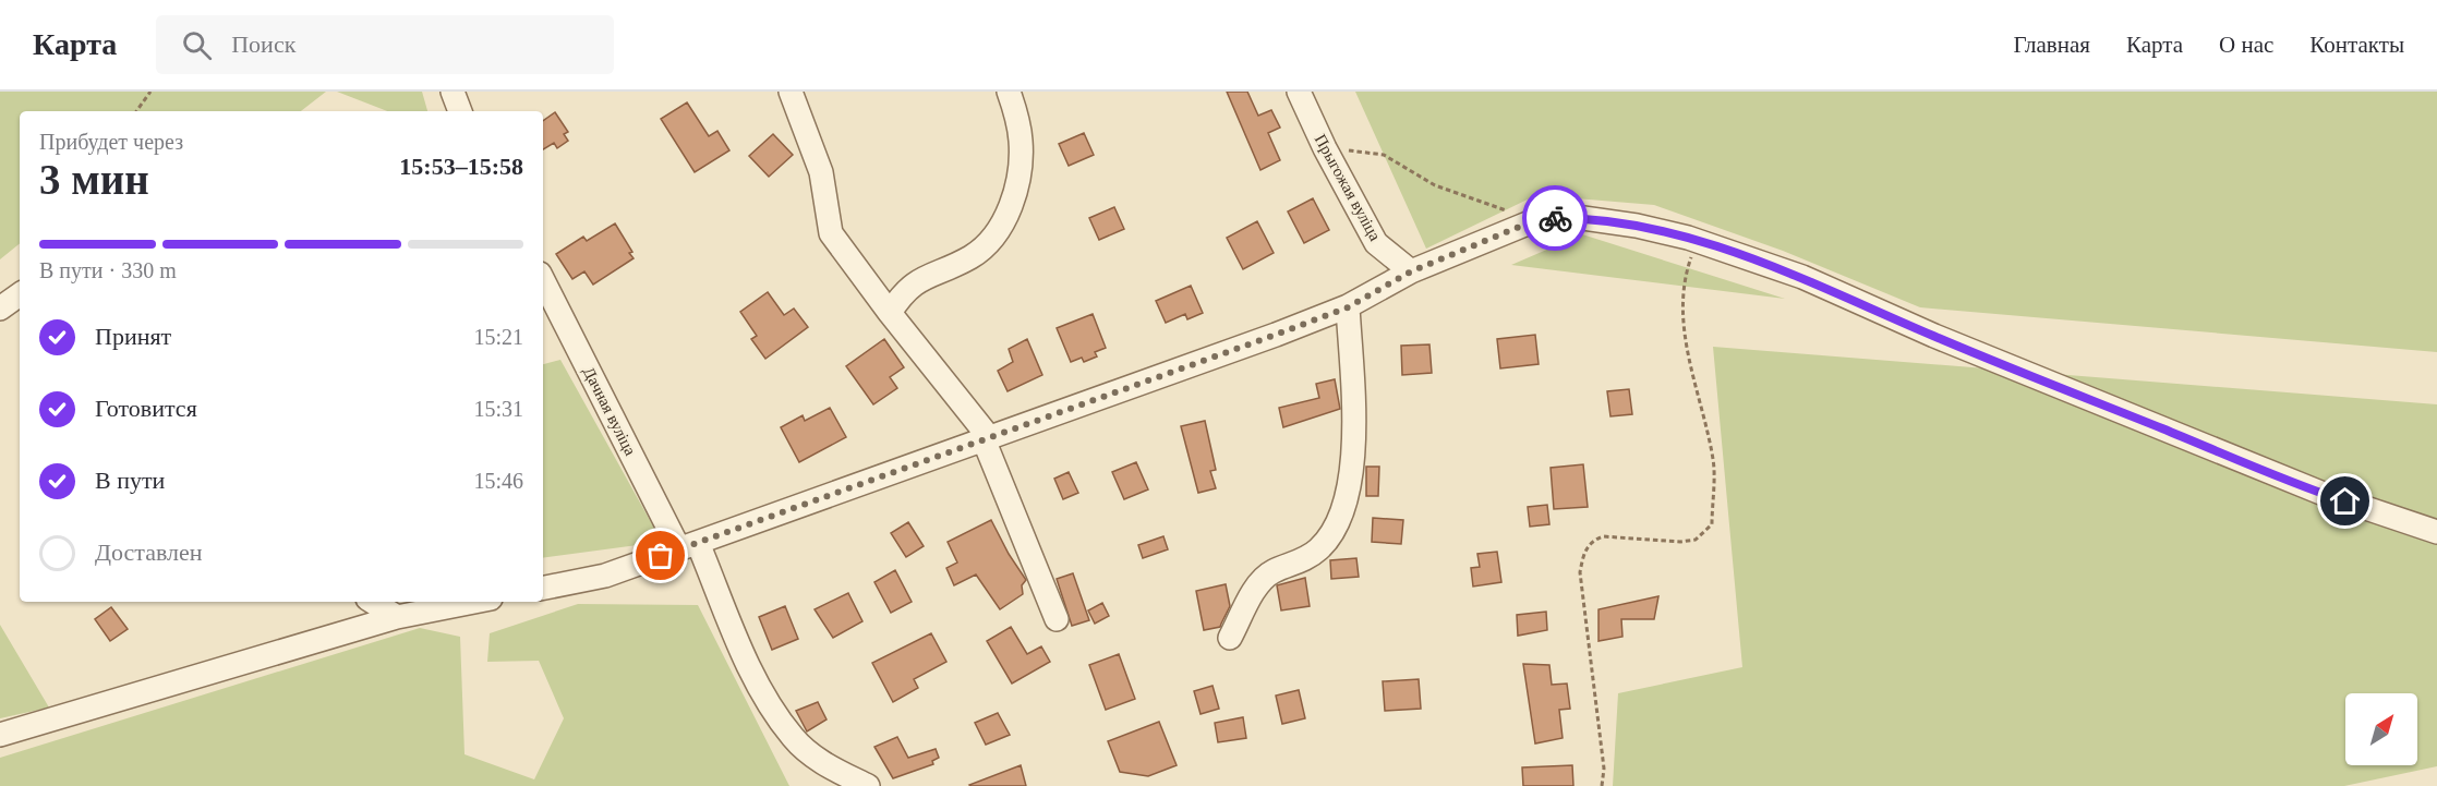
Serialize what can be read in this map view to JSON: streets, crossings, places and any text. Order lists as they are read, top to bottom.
{
  "streets": {
    "street": ["Прыгожая вуліца", "Дачная вуліца"]
  },
  "north": "top right",
  "page": {
    "header": "Карта",
    "search": "Поиск",
    "nav": [
      "Главная",
      "Карта",
      "О нас",
      "Контакты"
    ],
    "heading": ["3 мин", "Прибудет через", "15:53–15:58"],
    "bar": "В пути · 330 m",
    "list": [
      ["Принят", "15:21"],
      ["Готовится", "15:31"],
      ["В пути", "15:46"],
      "Доставлен"
    ]
  }
}
